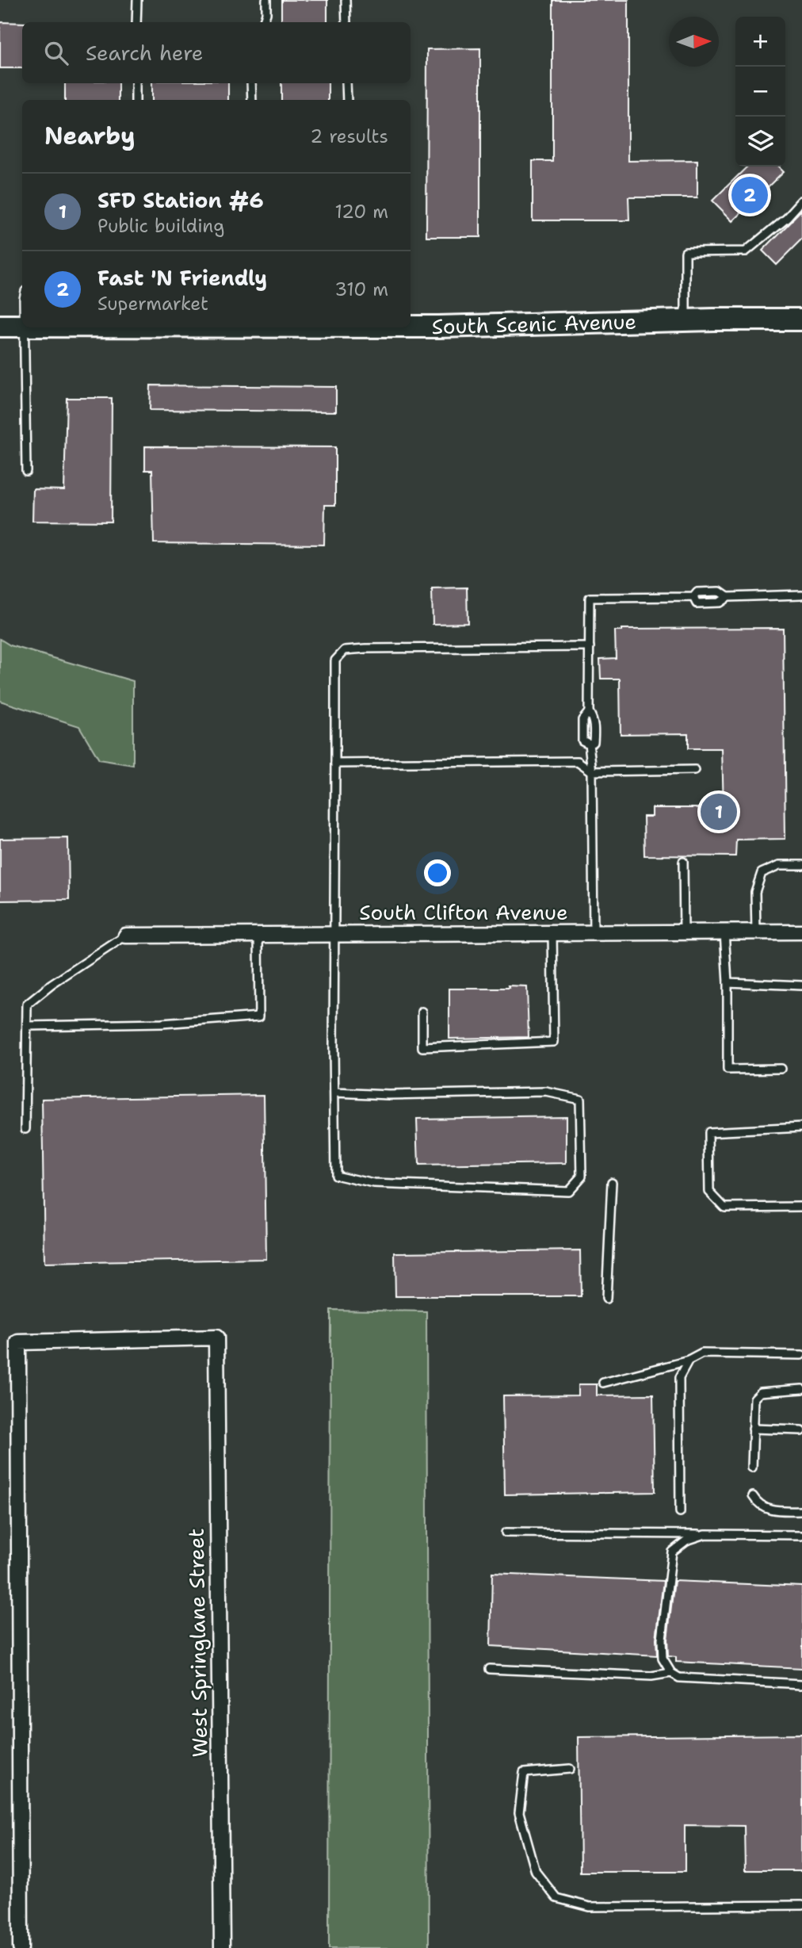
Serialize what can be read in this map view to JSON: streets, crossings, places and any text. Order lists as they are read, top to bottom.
{
  "streets": {
    "main road": ["South Scenic Avenue"],
    "street": ["South Clifton Avenue", "West Springlane Street"]
  },
  "north": "right",
  "page": {
    "map_buttons": ["+", "−"],
    "search": "Search here",
    "heading": ["Nearby", "2 results"],
    "list": [
      {
        "mark": "1",
        "name": "SFD Station #6",
        "note": "Public building",
        "value": "120 m"
      },
      {
        "mark": "2",
        "name": "Fast 'N Friendly",
        "note": "Supermarket",
        "value": "310 m"
      }
    ],
    "pins": ["2", "1"]
  }
}
